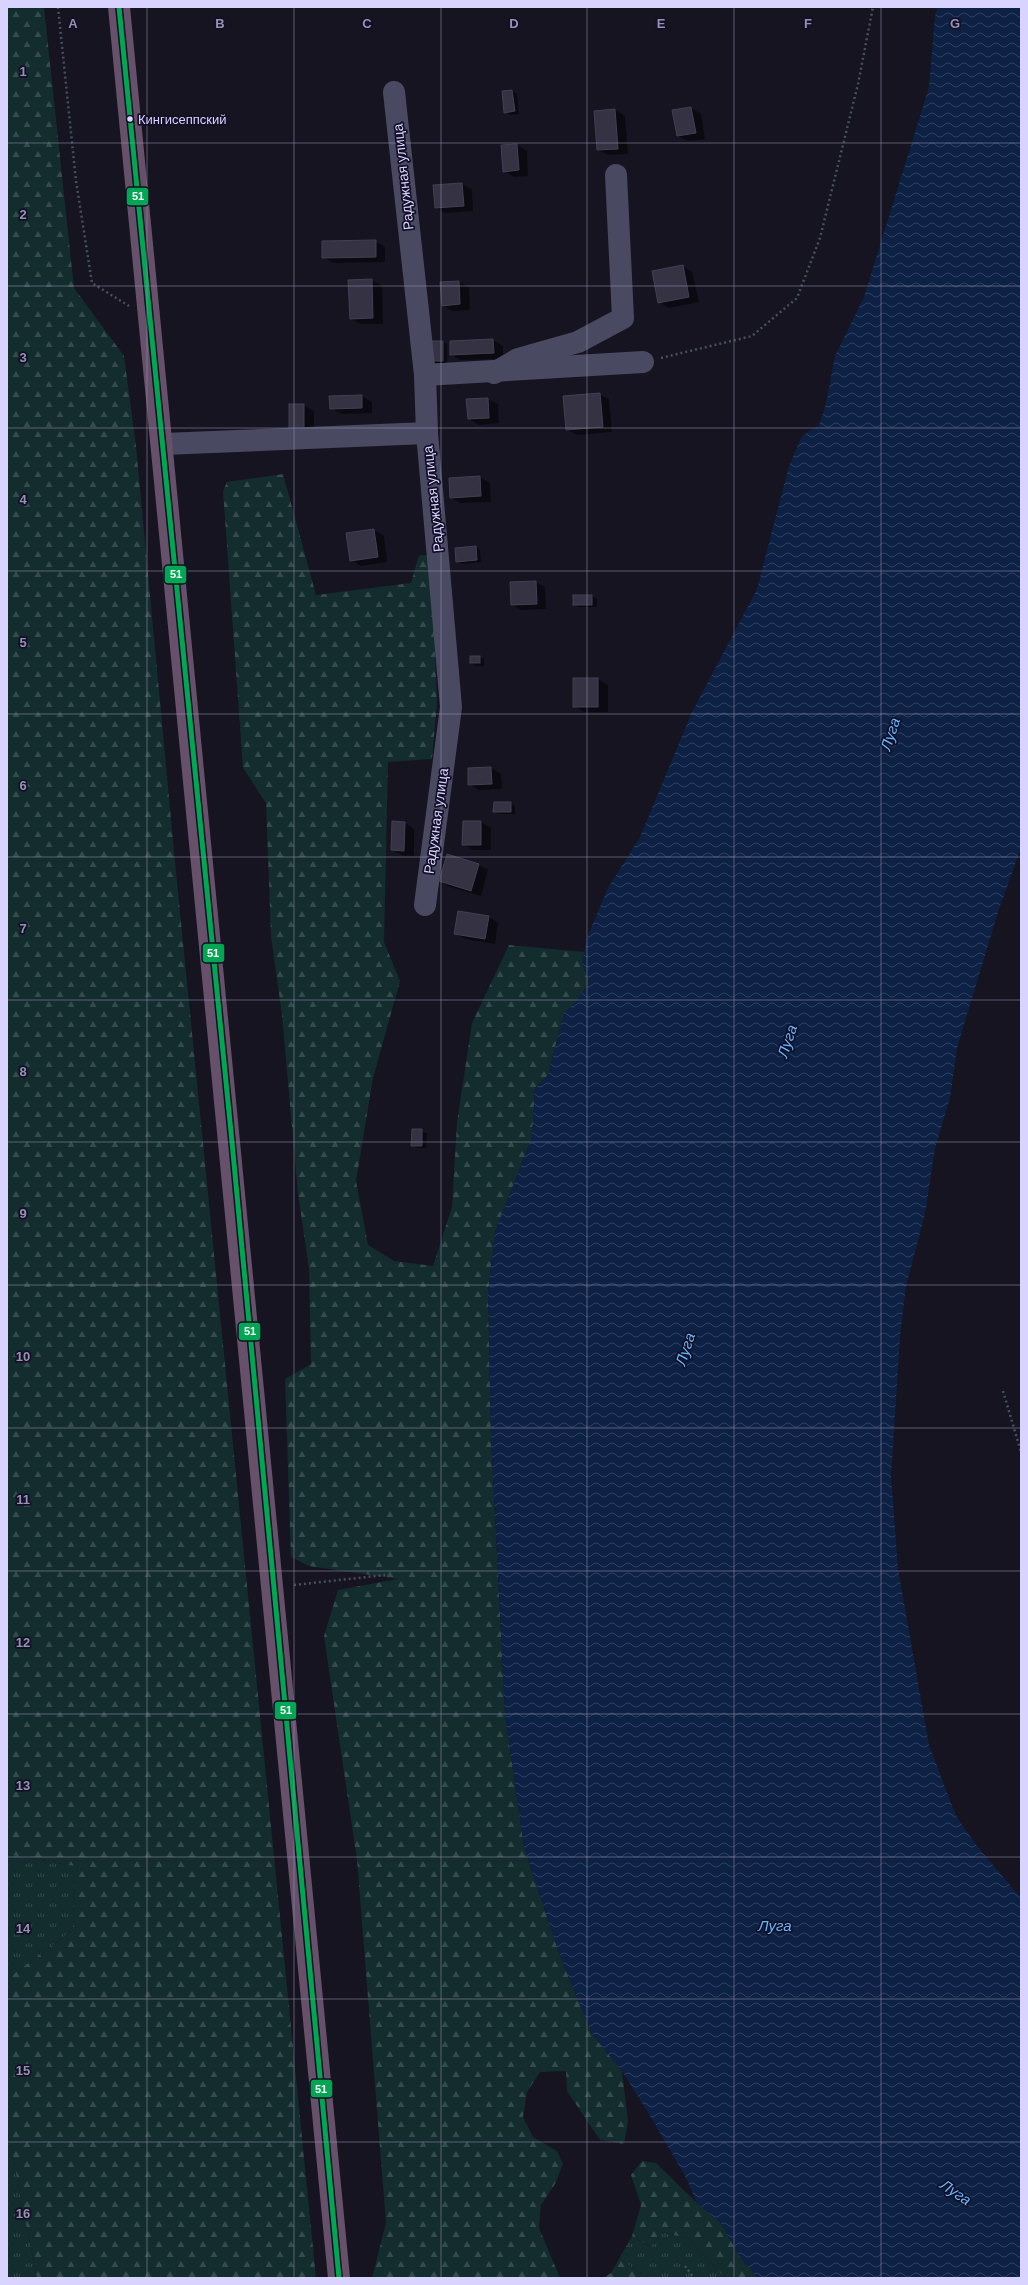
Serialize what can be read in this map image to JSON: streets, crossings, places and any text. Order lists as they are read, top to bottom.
{
  "streets": {
    "street": ["Радужная улица"]
  },
  "water": ["Луга"],
  "places": ["Кингисеппский"],
  "lines": ["transit line 51"],
  "grid": {
    "columns": [
      "A",
      "B",
      "C",
      "D",
      "E",
      "F",
      "G"
    ],
    "rows": [
      "1",
      "2",
      "3",
      "4",
      "5",
      "6",
      "7",
      "8",
      "9",
      "10",
      "11",
      "12",
      "13",
      "14",
      "15",
      "16"
    ]
  }
}
